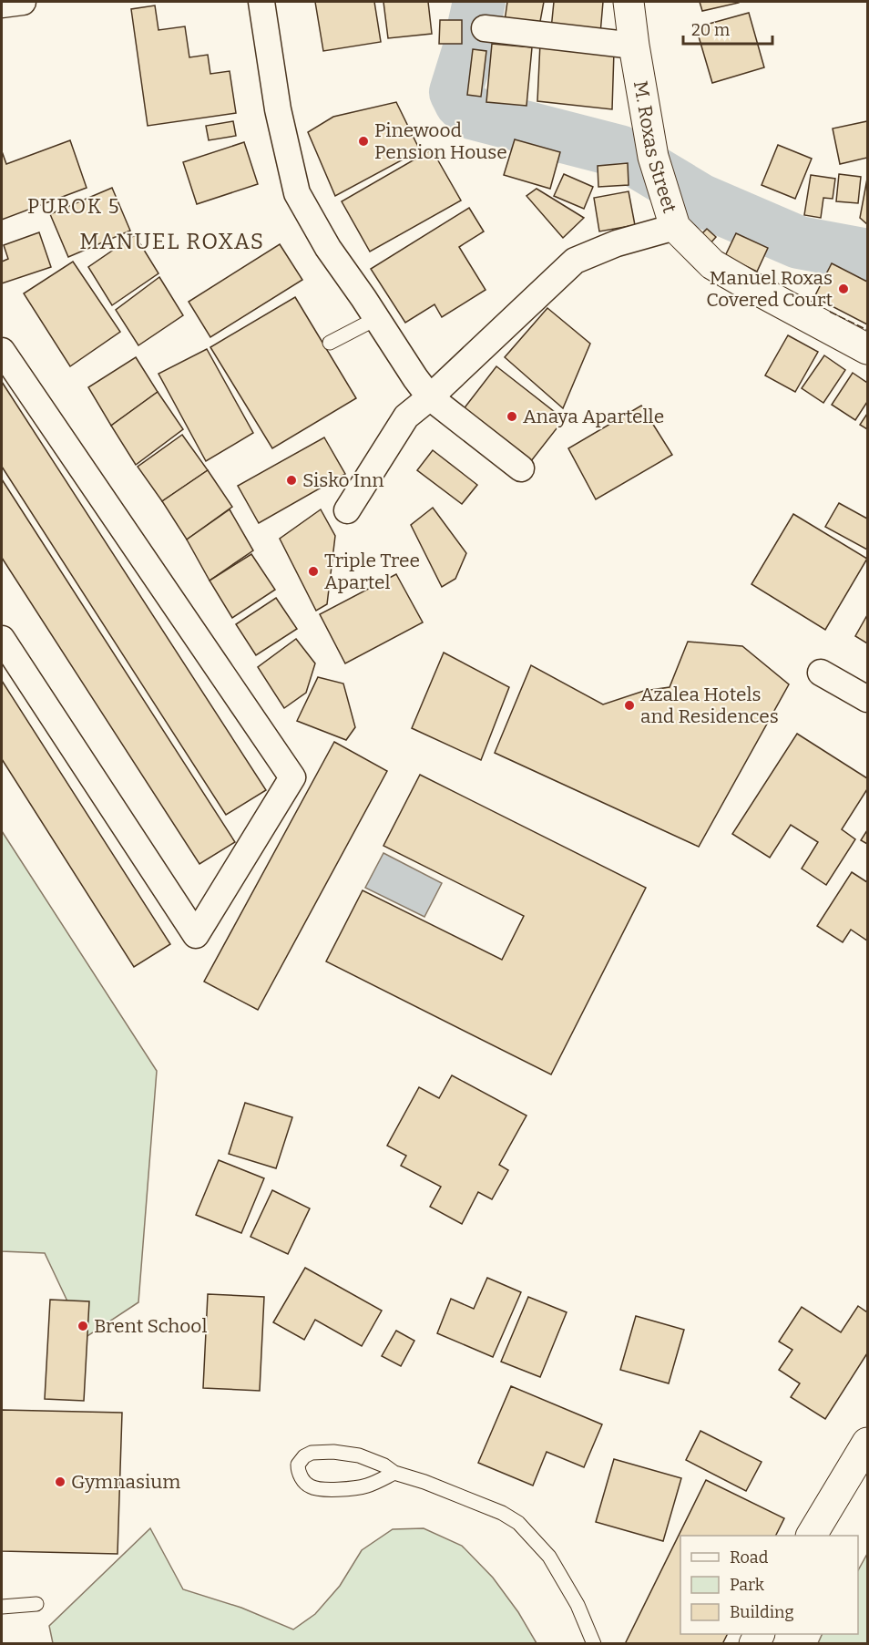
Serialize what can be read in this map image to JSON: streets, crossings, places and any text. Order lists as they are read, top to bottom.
{
  "streets": {
    "main road": ["M. Roxas Street"]
  },
  "districts": ["PUROK 5", "MANUEL ROXAS"],
  "places": [
    "Pinewood Pension House",
    "Manuel Roxas Covered Court",
    "Anaya Apartelle",
    "Sisko Inn",
    "Triple Tree Apartel",
    "Azalea Hotels and Residences",
    "Brent School",
    "Gymnasium"
  ],
  "legend": ["Road", "Park", "Building"],
  "scale_bar": "20 m"
}
